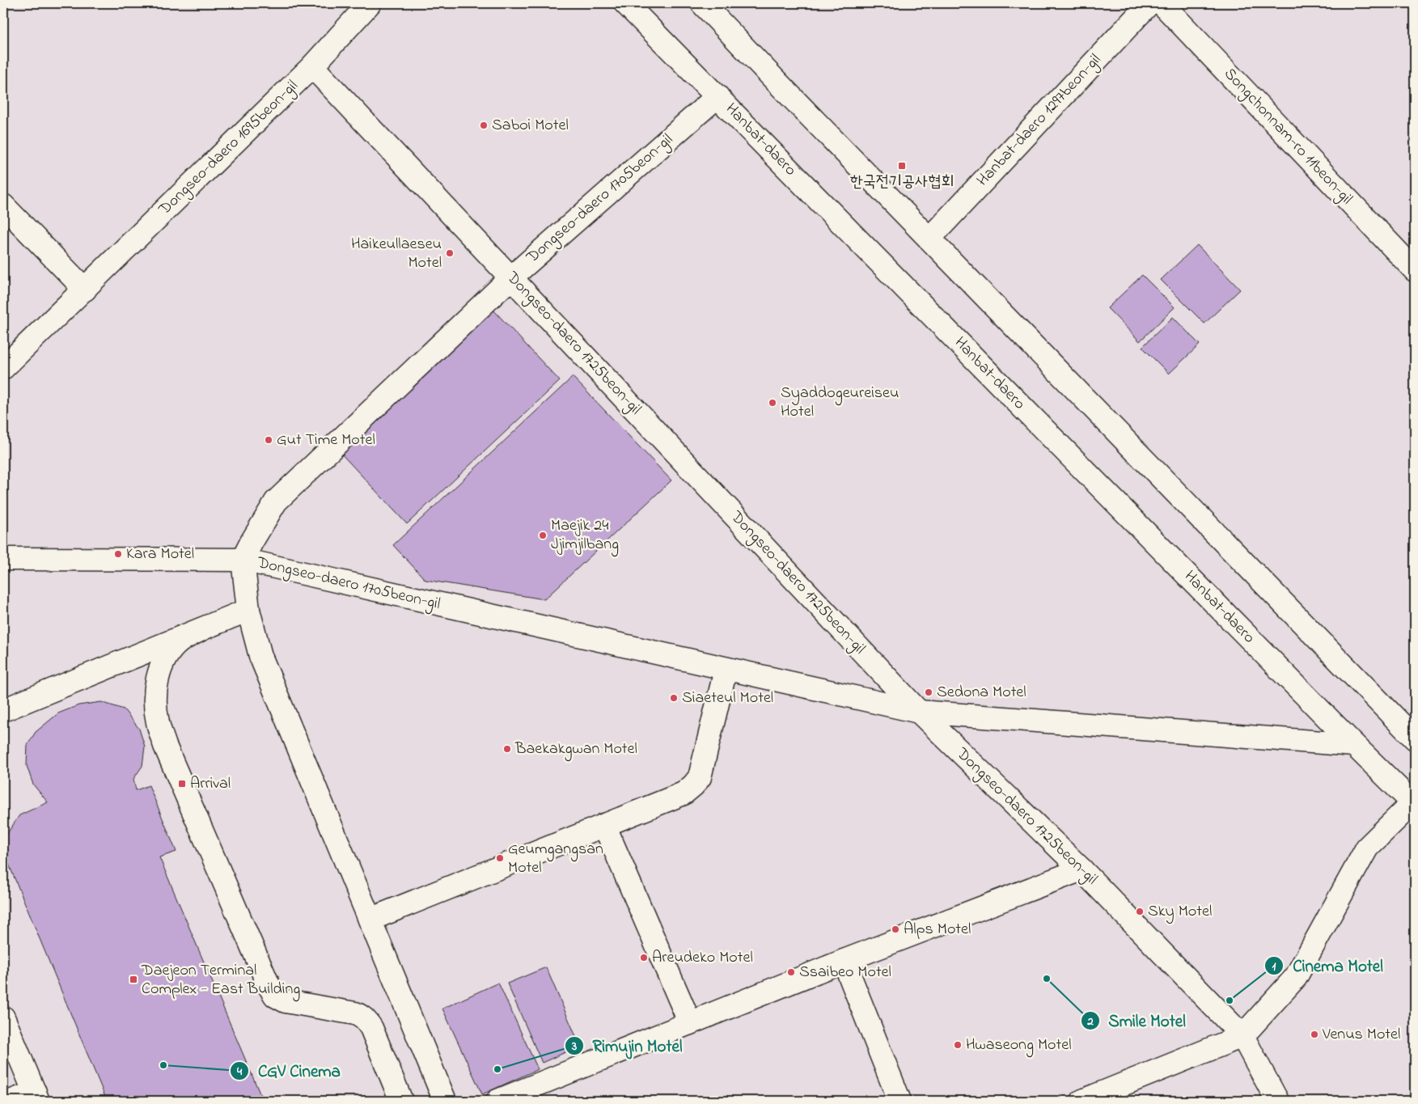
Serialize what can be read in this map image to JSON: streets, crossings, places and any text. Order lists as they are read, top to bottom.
{
  "streets": {
    "street": [
      "Hanbat-daero 1297beon-gil",
      "Songchonnam-ro 11beon-gil",
      "Hanbat-daero",
      "Dongseo-daero 1695beon-gil",
      "Dongseo-daero 1705beon-gil",
      "Dongseo-daero 1725beon-gil"
    ]
  },
  "crossings": [
    ["Hanbat-daero", "Dongseo-daero 1705beon-gil"],
    ["Dongseo-daero 1695beon-gil", "Dongseo-daero 1725beon-gil"],
    ["Dongseo-daero 1705beon-gil", "Dongseo-daero 1725beon-gil"]
  ],
  "places": {
    "other": [
      "Saboi Motel",
      "Haikeullaeseu Motel",
      "Syaddogeureiseu Hotel",
      "Gut Time Motel",
      "Maejik 24 Jjimjilbang",
      "Kara Motel",
      "Sedona Motel",
      "Siaeteul Motel",
      "Baekakgwan Motel",
      "Geumgangsan Motel",
      "Sky Motel",
      "Alps Motel",
      "Areudeko Motel",
      "Ssaibeo Motel",
      "Smile Motel",
      "Cinema Motel",
      "Venus Motel",
      "Hwaseong Motel",
      "CGV Cinema",
      "Rimujin Motel"
    ],
    "transit": ["한국전기공사협회", "Arrival", "Daejeon Terminal Complex - East Building"]
  }
}
